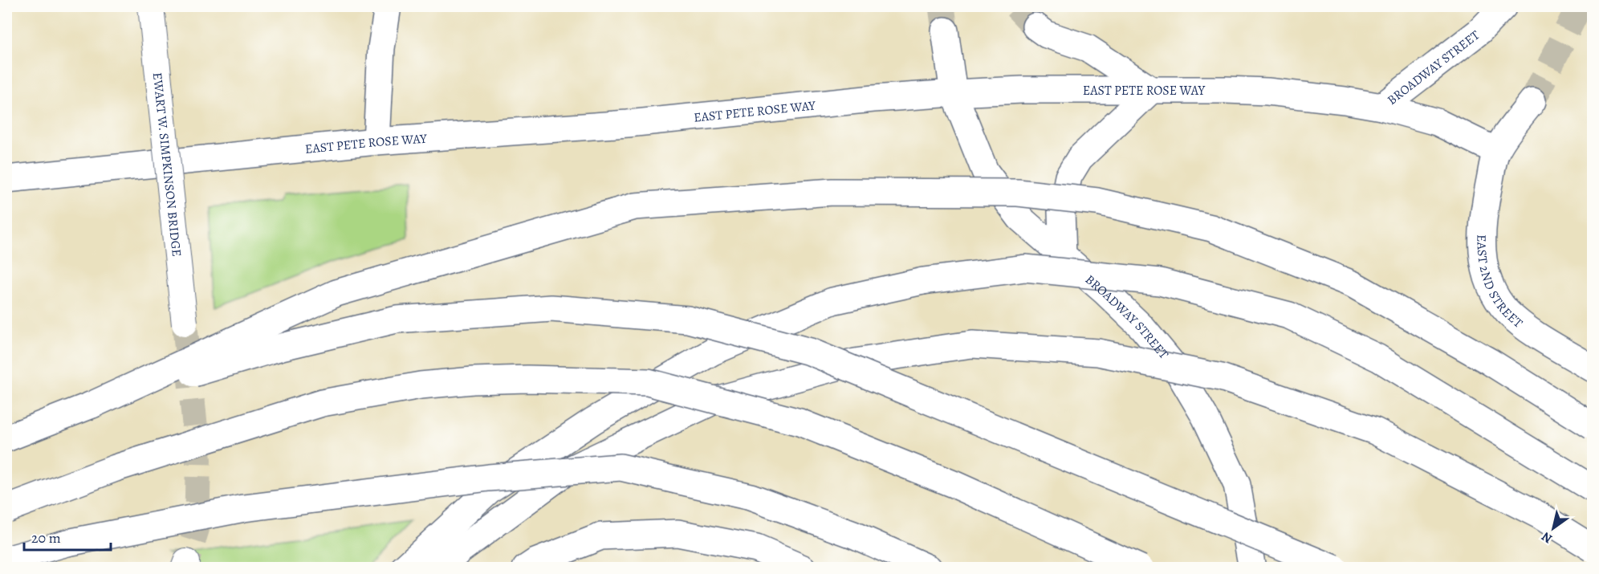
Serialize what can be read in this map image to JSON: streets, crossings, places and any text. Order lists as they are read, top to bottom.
{
  "streets": {
    "main road": ["BROADWAY STREET", "EAST PETE ROSE WAY", "EAST 2ND STREET"],
    "street": ["EWART W. SIMPKINSON BRIDGE"]
  },
  "crossings": [
    ["BROADWAY STREET", "EAST PETE ROSE WAY"],
    ["EAST PETE ROSE WAY", "EAST 2ND STREET"]
  ],
  "scale_bar": "20 m",
  "north": "bottom left"
}
